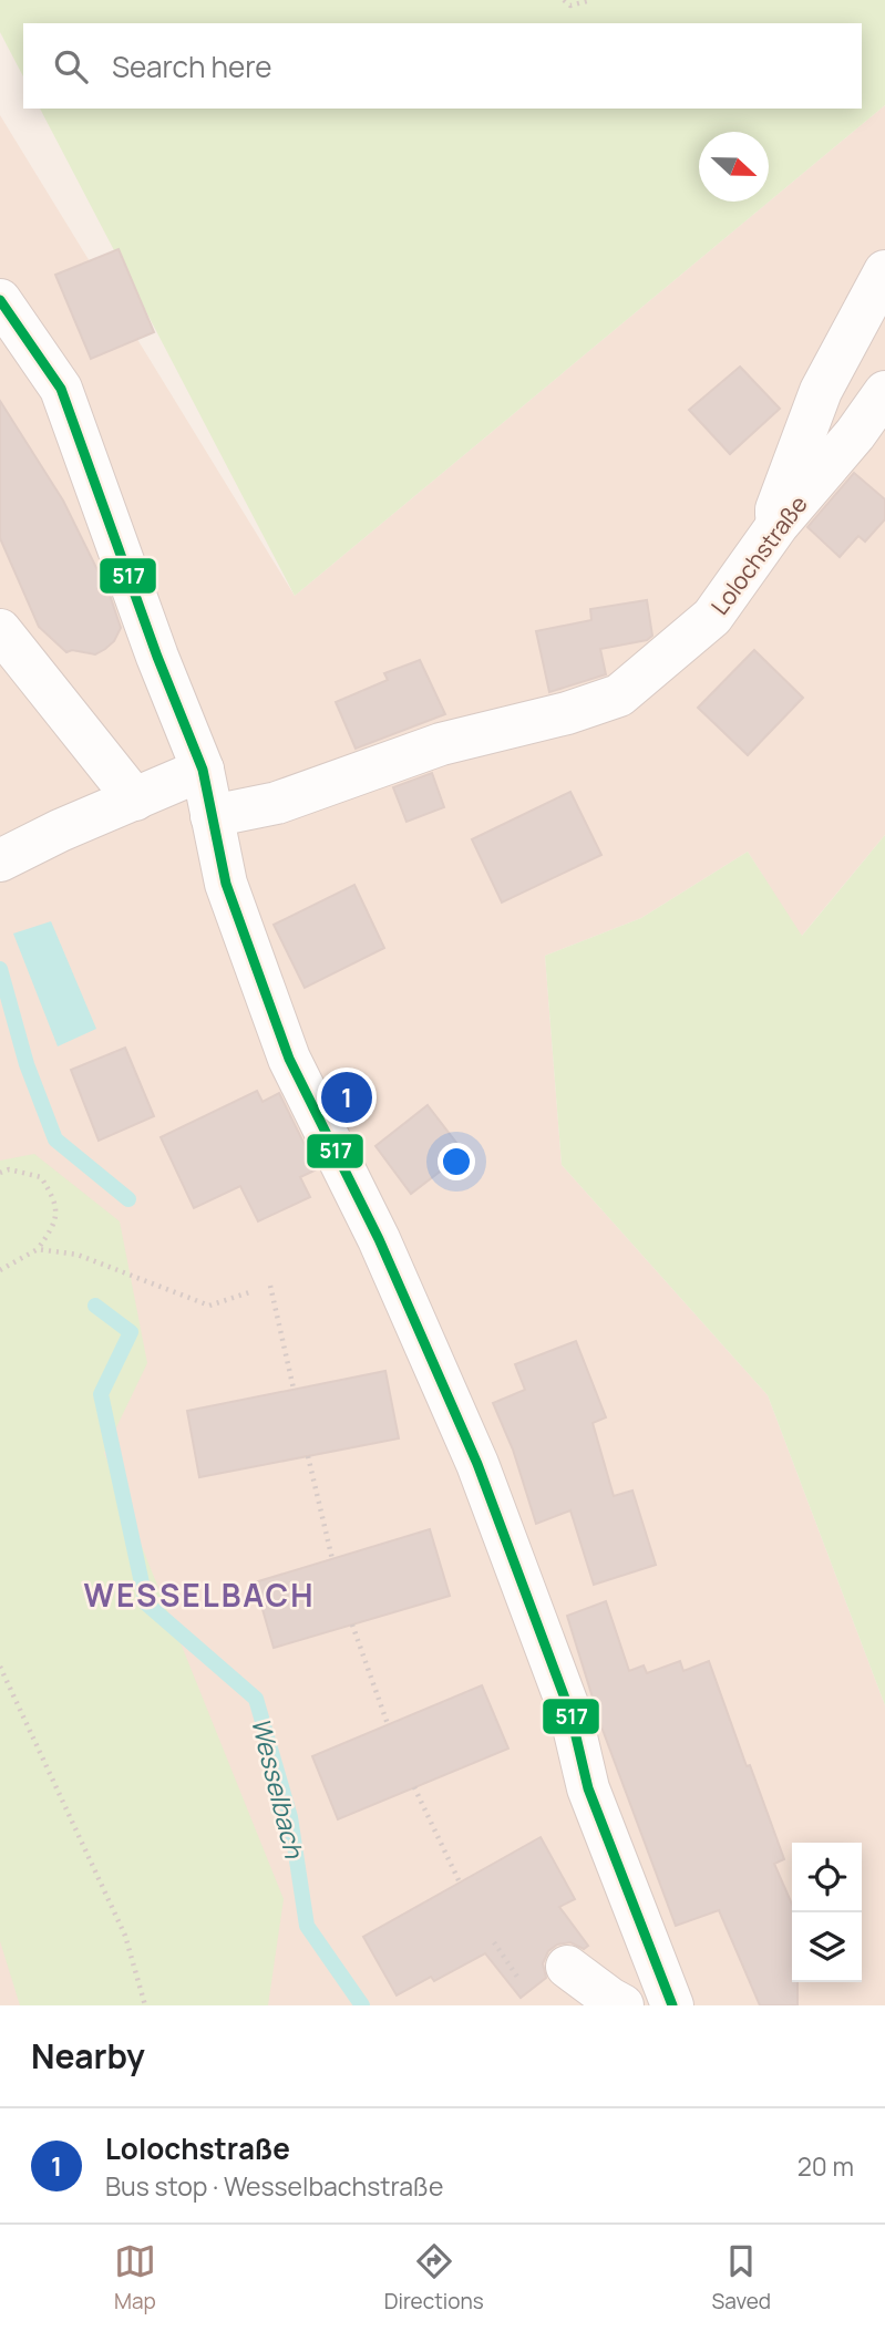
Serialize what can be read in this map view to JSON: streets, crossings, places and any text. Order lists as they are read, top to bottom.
{
  "streets": {
    "street": ["Lolochstraße"]
  },
  "districts": ["WESSELBACH"],
  "water": ["Wesselbach"],
  "lines": ["transit line 517"],
  "north": "right",
  "page": {
    "search": "Search here",
    "pins": "1",
    "heading": "Nearby",
    "list": [
      {
        "mark": "1",
        "name": "Lolochstraße",
        "note": "Bus stop · Wesselbachstraße",
        "value": "20 m"
      }
    ],
    "nav": ["Map", "Directions", "Saved"]
  }
}
